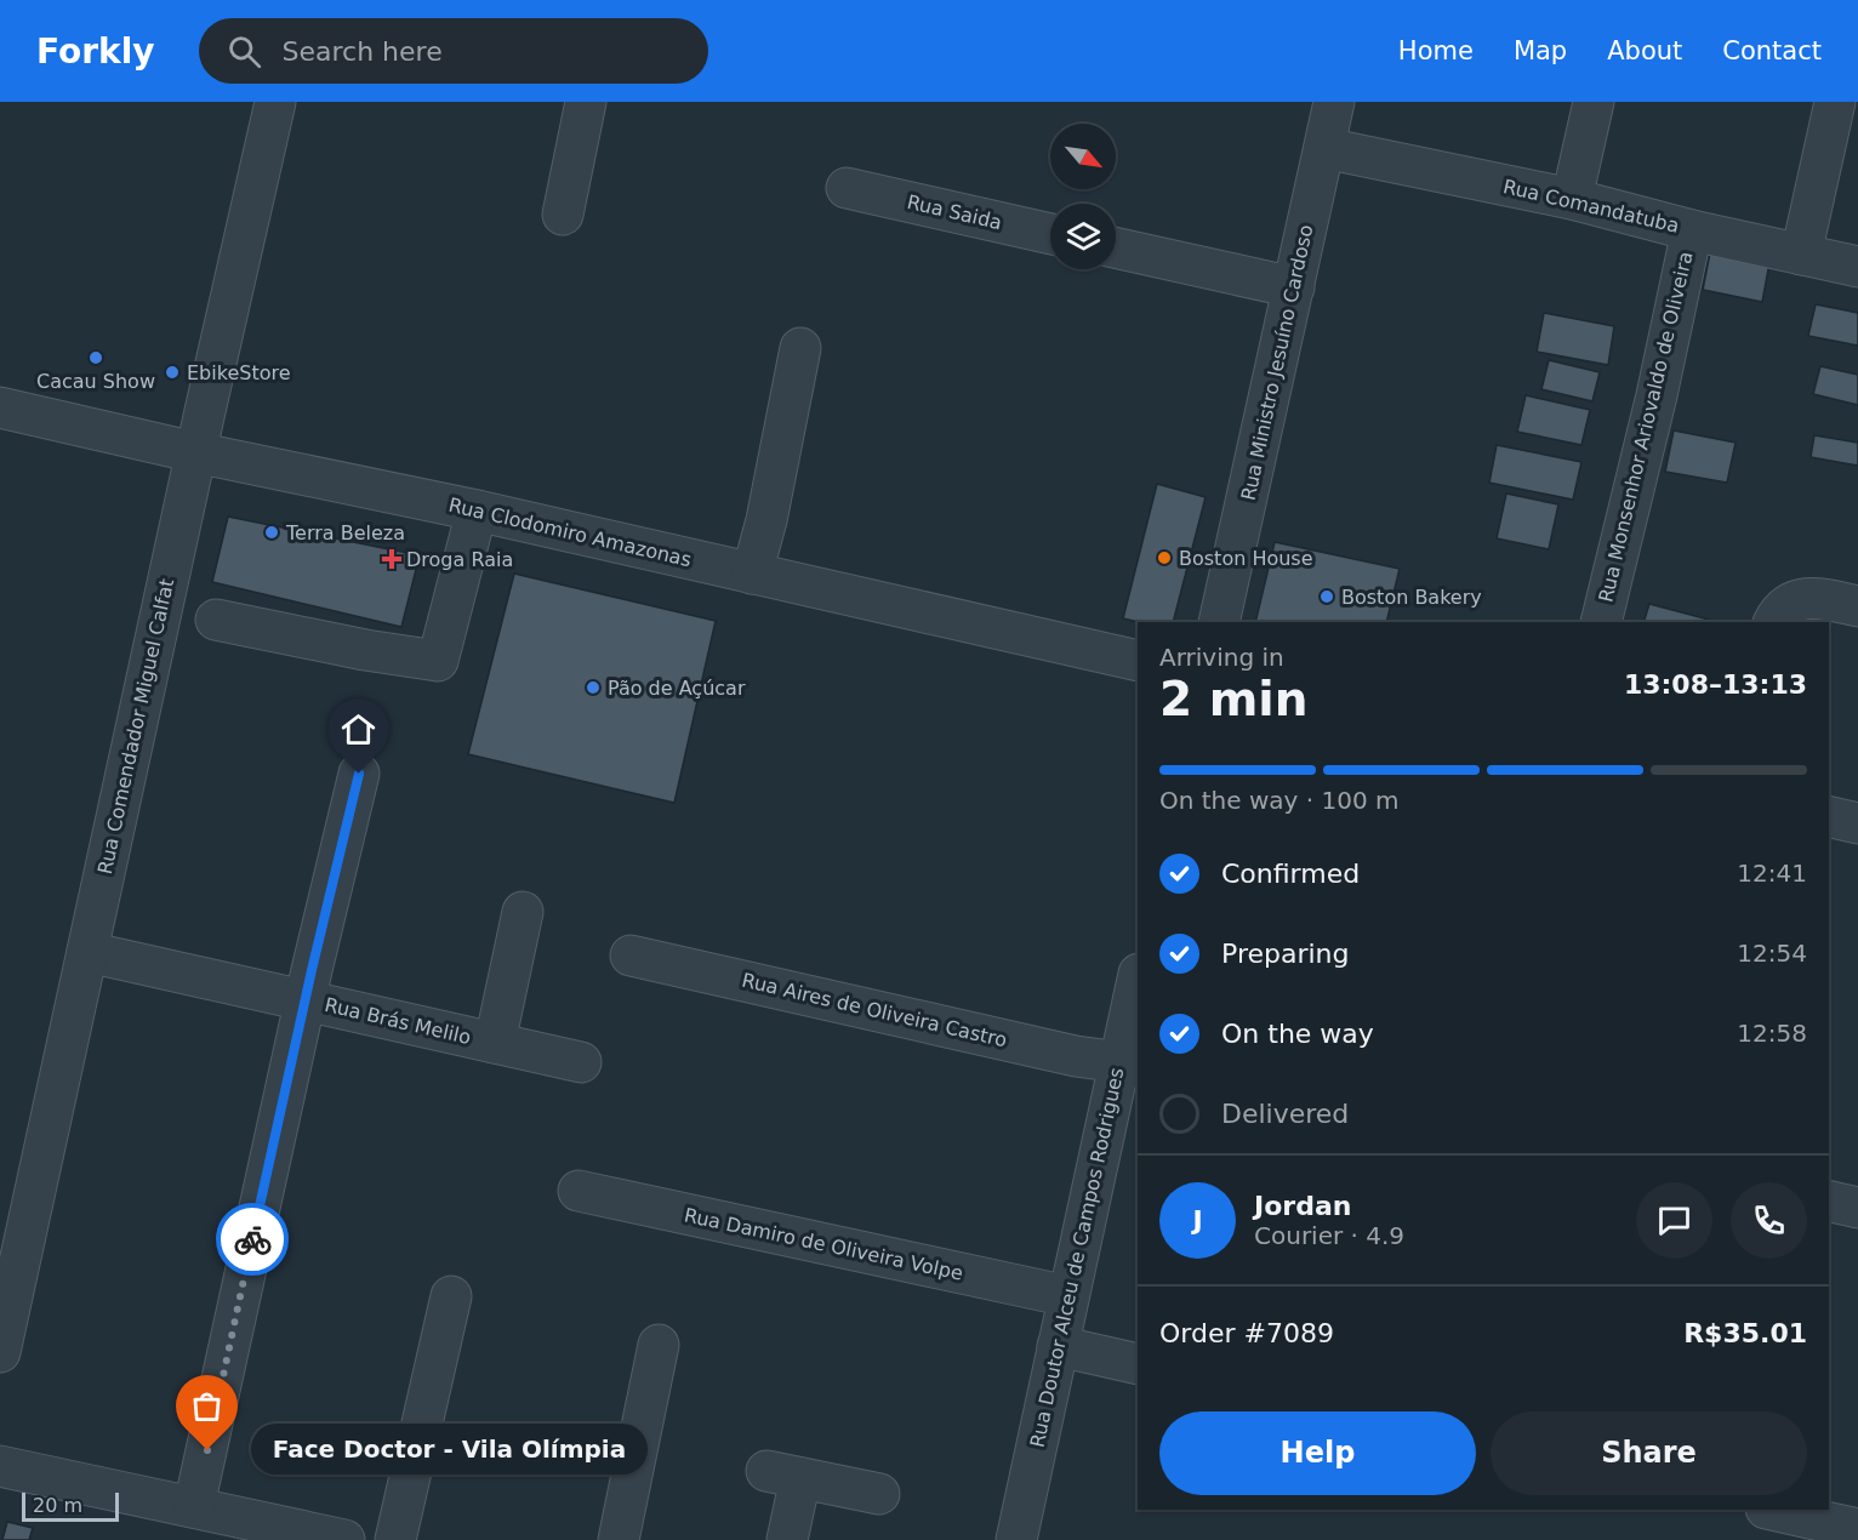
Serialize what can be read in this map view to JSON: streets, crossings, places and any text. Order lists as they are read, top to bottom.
{
  "streets": {
    "street": [
      "Rua Comandatuba",
      "Rua Saida",
      "Rua Ministro Jesuíno Cardoso",
      "Rua Monsenhor Ariovaldo de Oliveira",
      "Rua Clodomiro Amazonas",
      "Rua Comendador Miguel Calfat",
      "Rua Aires de Oliveira Castro",
      "Rua Brás Melilo",
      "Rua Damiro de Oliveira Volpe",
      "Rua Doutor Alceu de Campos Rodrigues"
    ]
  },
  "crossings": [
    ["Rua Comandatuba", "Rua Ministro Jesuíno Cardoso"],
    ["Rua Comandatuba", "Rua Monsenhor Ariovaldo de Oliveira"],
    ["Rua Clodomiro Amazonas", "Rua Comendador Miguel Calfat"],
    ["Rua Comendador Miguel Calfat", "Rua Brás Melilo"],
    ["Rua Aires de Oliveira Castro", "Rua Doutor Alceu de Campos Rodrigues"],
    ["Rua Damiro de Oliveira Volpe", "Rua Doutor Alceu de Campos Rodrigues"]
  ],
  "places": {
    "other": [
      "Cacau Show",
      "EbikeStore",
      "Terra Beleza",
      "Boston House",
      "Boston Bakery",
      "Pão de Açúcar",
      "Face Doctor - Vila Olímpia"
    ],
    "health": ["Droga Raia"]
  },
  "scale_bar": "20 m",
  "north": "bottom right",
  "page": {
    "header": "Forkly",
    "search": "Search here",
    "nav": [
      "Home",
      "Map",
      "About",
      "Contact"
    ],
    "heading": ["2 min", "Arriving in", "13:08–13:13"],
    "panel": [
      "Jordan",
      "Courier · 4.9",
      "Order #7089",
      "R$35.01"
    ],
    "bar": "On the way · 100 m",
    "list": [
      ["Confirmed", "12:41"],
      ["Preparing", "12:54"],
      ["On the way", "12:58"],
      "Delivered"
    ],
    "round": "J",
    "buttons": ["Help", "Share"],
    "bubble": "Face Doctor - Vila Olímpia",
    "scale": "20 m"
  }
}
